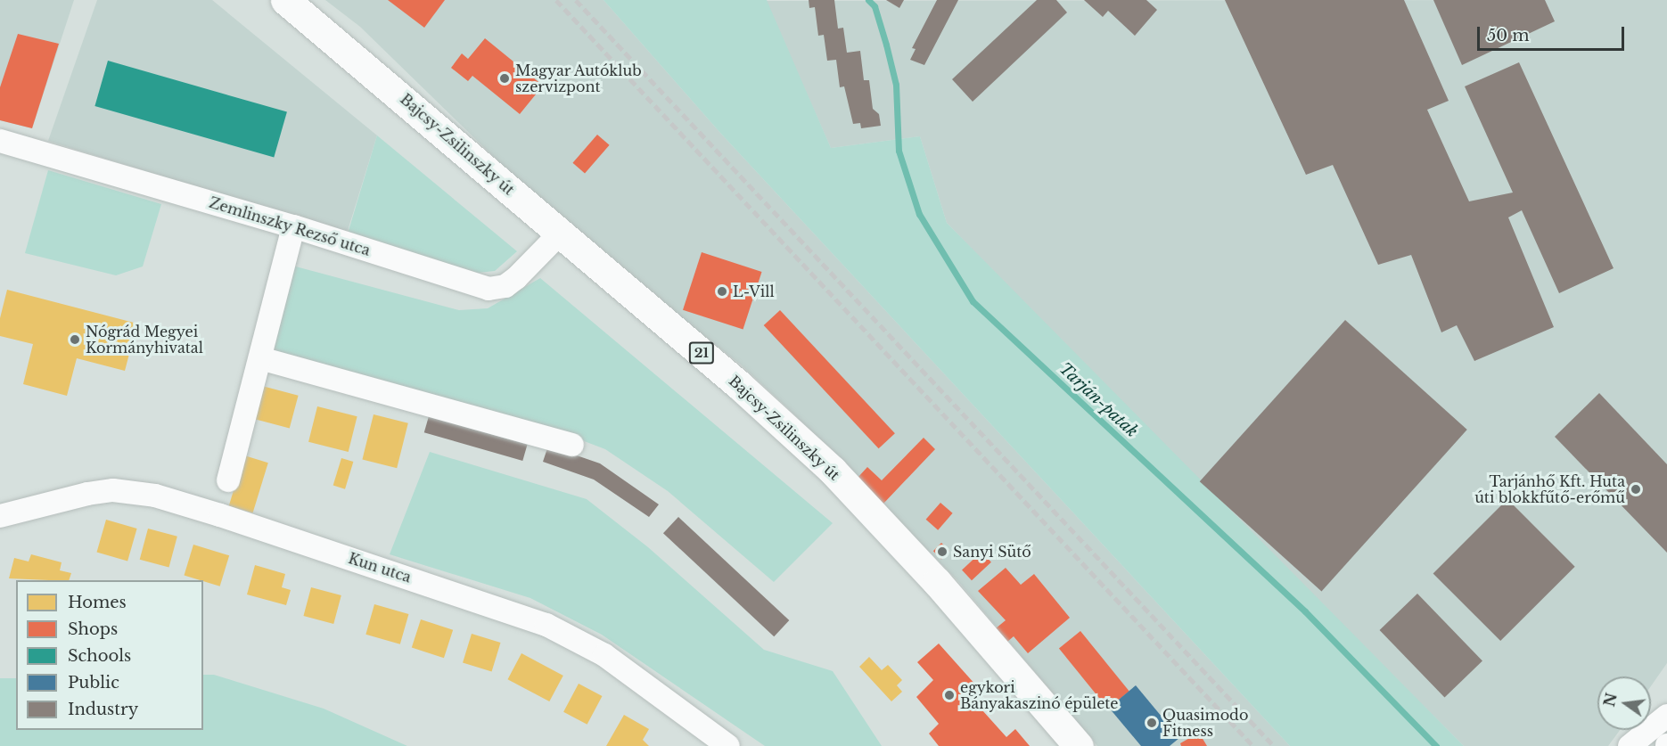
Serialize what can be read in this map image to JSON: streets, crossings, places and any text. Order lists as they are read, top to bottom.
{
  "streets": {
    "main road": ["Bajcsy-Zsilinszky út", "21"],
    "street": ["Zemlinszky Rezső utca", "Kun utca"]
  },
  "crossings": [
    ["Bajcsy-Zsilinszky út", "Zemlinszky Rezső utca"]
  ],
  "water": ["Tarján-patak"],
  "places": [
    "Magyar Autóklub szervizpont",
    "L-Vill",
    "Nógrád Megyei Kormányhivatal",
    "Tarjánhő Kft. Huta úti blokkfűtő-erőmű",
    "Sanyi Sütő",
    "egykori Bányakaszinó épülete",
    "Quasimodo Fitness"
  ],
  "legend": [
    "Homes",
    "Shops",
    "Schools",
    "Public",
    "Industry"
  ],
  "scale_bar": "50 m",
  "north": "left"
}
